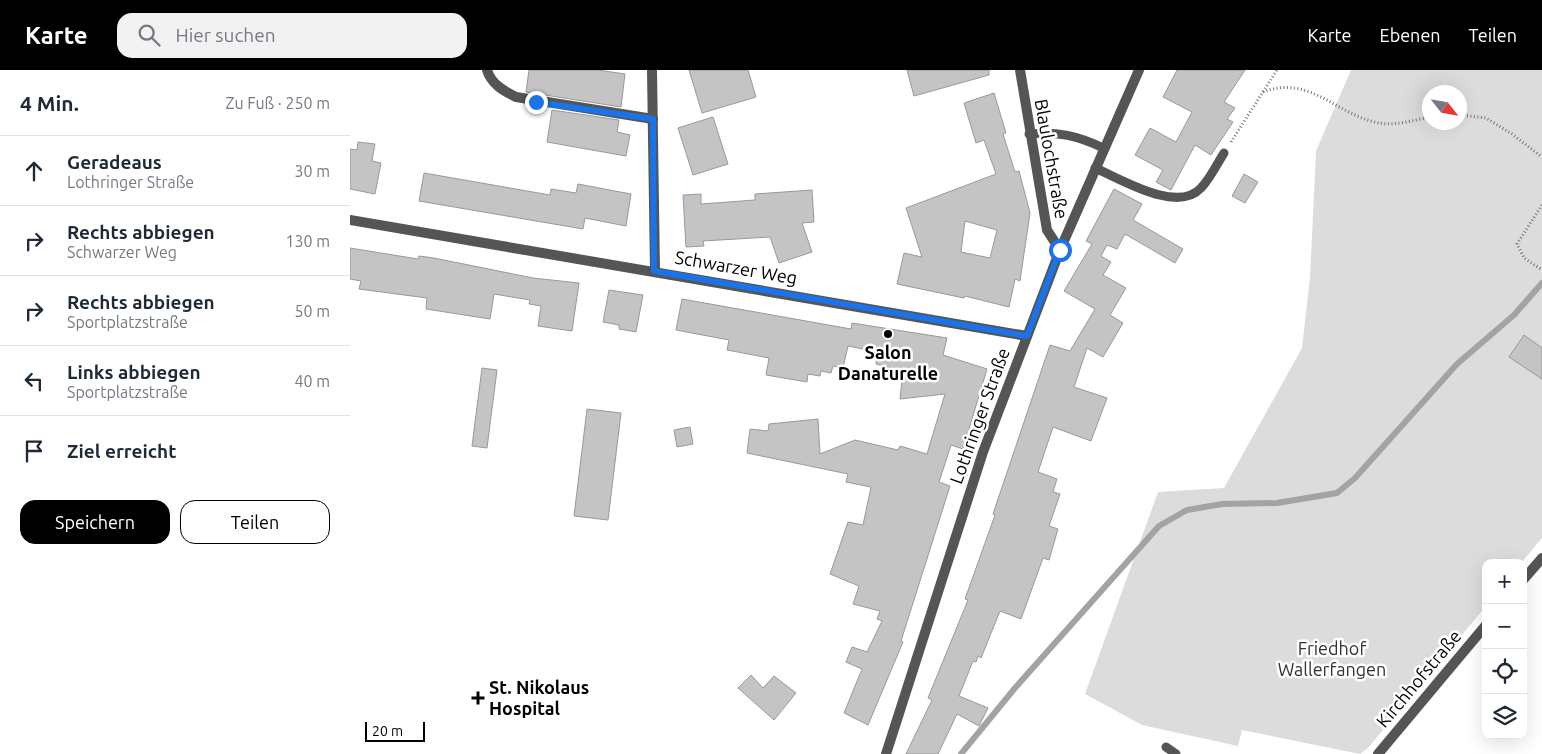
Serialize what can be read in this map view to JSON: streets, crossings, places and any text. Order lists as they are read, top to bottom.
{
  "streets": {
    "street": [
      "Blaulochstraße",
      "Schwarzer Weg",
      "Lothringer Straße",
      "Kirchhofstraße"
    ]
  },
  "crossings": [
    ["Blaulochstraße", "Lothringer Straße"],
    ["Schwarzer Weg", "Lothringer Straße"]
  ],
  "parks": ["Friedhof Wallerfangen"],
  "places": {
    "other": ["Salon Danaturelle"],
    "health": ["St. Nikolaus Hospital"]
  },
  "scale_bar": "20 m",
  "north": "bottom right",
  "page": {
    "header": "Karte",
    "search": "Hier suchen",
    "nav": ["Karte", "Ebenen", "Teilen"],
    "heading": ["4 Min.", "Zu Fuß · 250 m"],
    "list": [
      ["Geradeaus", "Lothringer Straße", "30 m"],
      ["Rechts abbiegen", "Schwarzer Weg", "130 m"],
      ["Rechts abbiegen", "Sportplatzstraße", "50 m"],
      ["Links abbiegen", "Sportplatzstraße", "40 m"],
      "Ziel erreicht"
    ],
    "buttons": ["Speichern", "Teilen"],
    "map_buttons": ["+", "−"],
    "scale": "20 m"
  }
}
